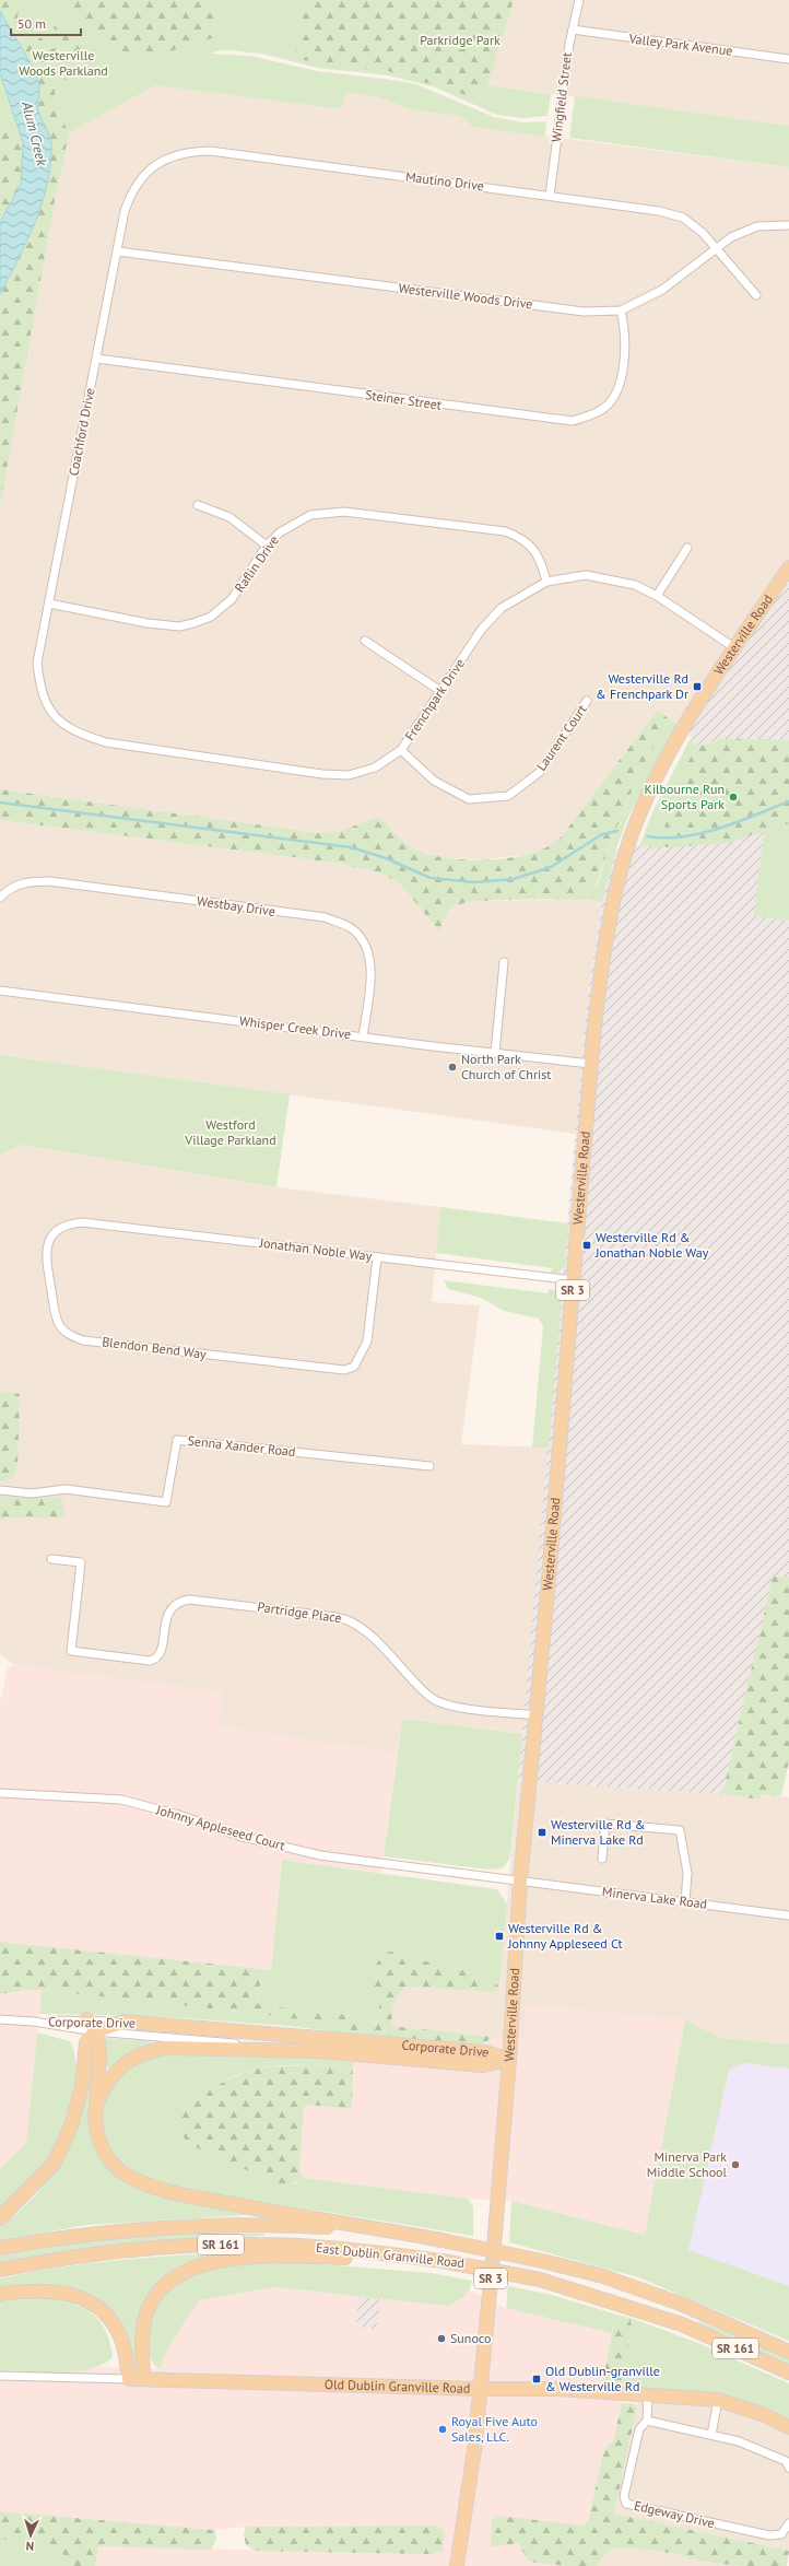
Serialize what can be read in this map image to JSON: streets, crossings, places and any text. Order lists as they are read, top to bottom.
{
  "streets": {
    "main road": [
      "Westerville Road",
      "SR 3",
      "Corporate Drive",
      "SR 161",
      "East Dublin Granville Road",
      "Old Dublin Granville Road"
    ],
    "street": [
      "Valley Park Avenue",
      "Wingfield Street",
      "Mautino Drive",
      "Westerville Woods Drive",
      "Steiner Street",
      "Coachford Drive",
      "Raflin Drive",
      "Frenchpark Drive",
      "Laurent Court",
      "Westbay Drive",
      "Whisper Creek Drive",
      "Jonathan Noble Way",
      "Blendon Bend Way",
      "Senna Xander Road",
      "Partridge Place",
      "Johnny Appleseed Court",
      "Minerva Lake Road",
      "Edgeway Drive"
    ]
  },
  "crossings": [
    ["Valley Park Avenue", "Wingfield Street"],
    ["Wingfield Street", "Mautino Drive"],
    ["Mautino Drive", "Westerville Woods Drive"],
    ["Mautino Drive", "Coachford Drive"],
    ["Westerville Woods Drive", "Steiner Street"],
    ["Westerville Woods Drive", "Coachford Drive"],
    ["Steiner Street", "Coachford Drive"],
    ["Coachford Drive", "Raflin Drive"],
    ["Coachford Drive", "Frenchpark Drive"],
    ["Raflin Drive", "Frenchpark Drive"],
    ["Westerville Road", "Frenchpark Drive"],
    ["Westerville Road", "Whisper Creek Drive"],
    ["Westerville Road", "Jonathan Noble Way"],
    ["Westerville Road", "Partridge Place"],
    ["Westerville Road", "Johnny Appleseed Court"],
    ["Westerville Road", "Minerva Lake Road"],
    ["Westerville Road", "Corporate Drive"],
    ["Westerville Road", "Old Dublin Granville Road"],
    ["Frenchpark Drive", "Laurent Court"],
    ["Westbay Drive", "Whisper Creek Drive"],
    ["Jonathan Noble Way", "Blendon Bend Way"],
    ["Johnny Appleseed Court", "Minerva Lake Road"],
    ["Old Dublin Granville Road", "Edgeway Drive"]
  ],
  "water": ["Alum Creek"],
  "parks": ["Parkridge Park", "Westerville Woods Parkland", "Westford Village Parkland"],
  "places": {
    "transit": [
      "Westerville Rd & Frenchpark Dr",
      "Westerville Rd & Jonathan Noble Way",
      "Westerville Rd & Minerva Lake Rd",
      "Westerville Rd & Johnny Appleseed Ct",
      "Old Dublin-granville & Westerville Rd"
    ],
    "other": [
      "Kilbourne Run Sports Park",
      "North Park Church of Christ",
      "Minerva Park Middle School",
      "Sunoco",
      "Royal Five Auto Sales, LLC."
    ]
  },
  "scale_bar": "50 m",
  "north": "bottom"
}
